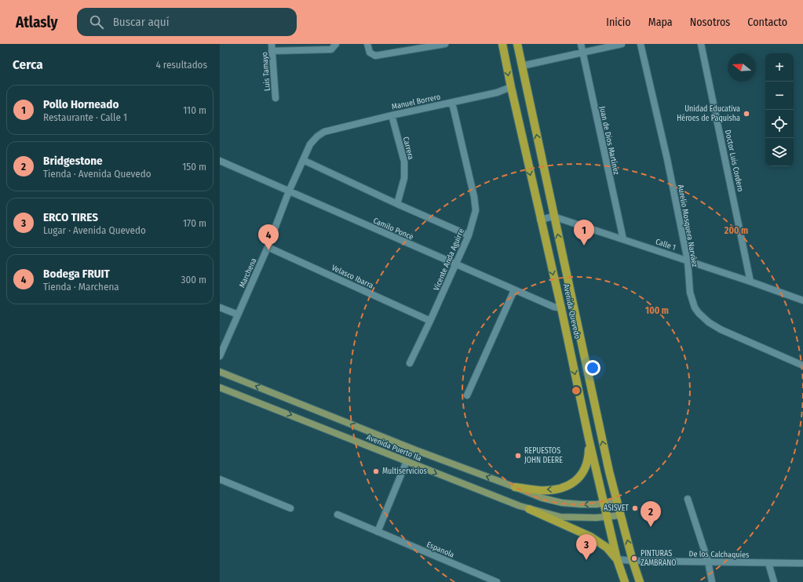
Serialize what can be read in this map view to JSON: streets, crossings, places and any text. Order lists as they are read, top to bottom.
{
  "streets": {
    "main road": ["Avenida Quevedo"],
    "street": [
      "Luis Tamayo",
      "Manuel Borrero",
      "Juan de Dios Martínez",
      "Carrera",
      "Doctor Luis Cordero",
      "Aurelio Mosquera Narváez",
      "Camilo Ponce",
      "Calle 1",
      "Vicente Anda Aguirre",
      "Marchena",
      "Velasco Ibarra",
      "Avenida Puerto Ila",
      "Espanola",
      "De los Calchaquíes"
    ]
  },
  "crossings": [
    ["Manuel Borrero", "Carrera"],
    ["Manuel Borrero", "Vicente Anda Aguirre"],
    ["Manuel Borrero", "Marchena"],
    ["Manuel Borrero", "Avenida Quevedo"],
    ["Juan de Dios Martínez", "Calle 1"],
    ["Doctor Luis Cordero", "Calle 1"],
    ["Aurelio Mosquera Narváez", "Calle 1"],
    ["Camilo Ponce", "Vicente Anda Aguirre"],
    ["Camilo Ponce", "Marchena"],
    ["Camilo Ponce", "Avenida Quevedo"],
    ["Calle 1", "Avenida Quevedo"],
    ["Vicente Anda Aguirre", "Velasco Ibarra"],
    ["Marchena", "Velasco Ibarra"],
    ["Avenida Quevedo", "Avenida Puerto Ila"],
    ["Avenida Quevedo", "De los Calchaquíes"]
  ],
  "places": [
    "Unidad Educativa Héroes de Paquisha",
    "REPUESTOS JOHN DEERE",
    "Multiservicios",
    "ASISVET",
    "PINTURAS ZAMBRANO"
  ],
  "north": "left",
  "page": {
    "header": "Atlasly",
    "search": "Buscar aquí",
    "nav": [
      "Inicio",
      "Mapa",
      "Nosotros",
      "Contacto"
    ],
    "heading": ["Cerca", "4 resultados"],
    "map_buttons": ["+", "−"],
    "list": [
      {
        "mark": "1",
        "name": "Pollo Horneado",
        "note": "Restaurante · Calle 1",
        "value": "110 m"
      },
      {
        "mark": "2",
        "name": "Bridgestone",
        "note": "Tienda · Avenida Quevedo",
        "value": "150 m"
      },
      {
        "mark": "3",
        "name": "ERCO TIRES",
        "note": "Lugar · Avenida Quevedo",
        "value": "170 m"
      },
      {
        "mark": "4",
        "name": "Bodega FRUIT",
        "note": "Tienda · Marchena",
        "value": "300 m"
      }
    ],
    "pins": [
      "1",
      "4",
      "2",
      "3"
    ]
  },
  "rings": ["200 m", "100 m"]
}
